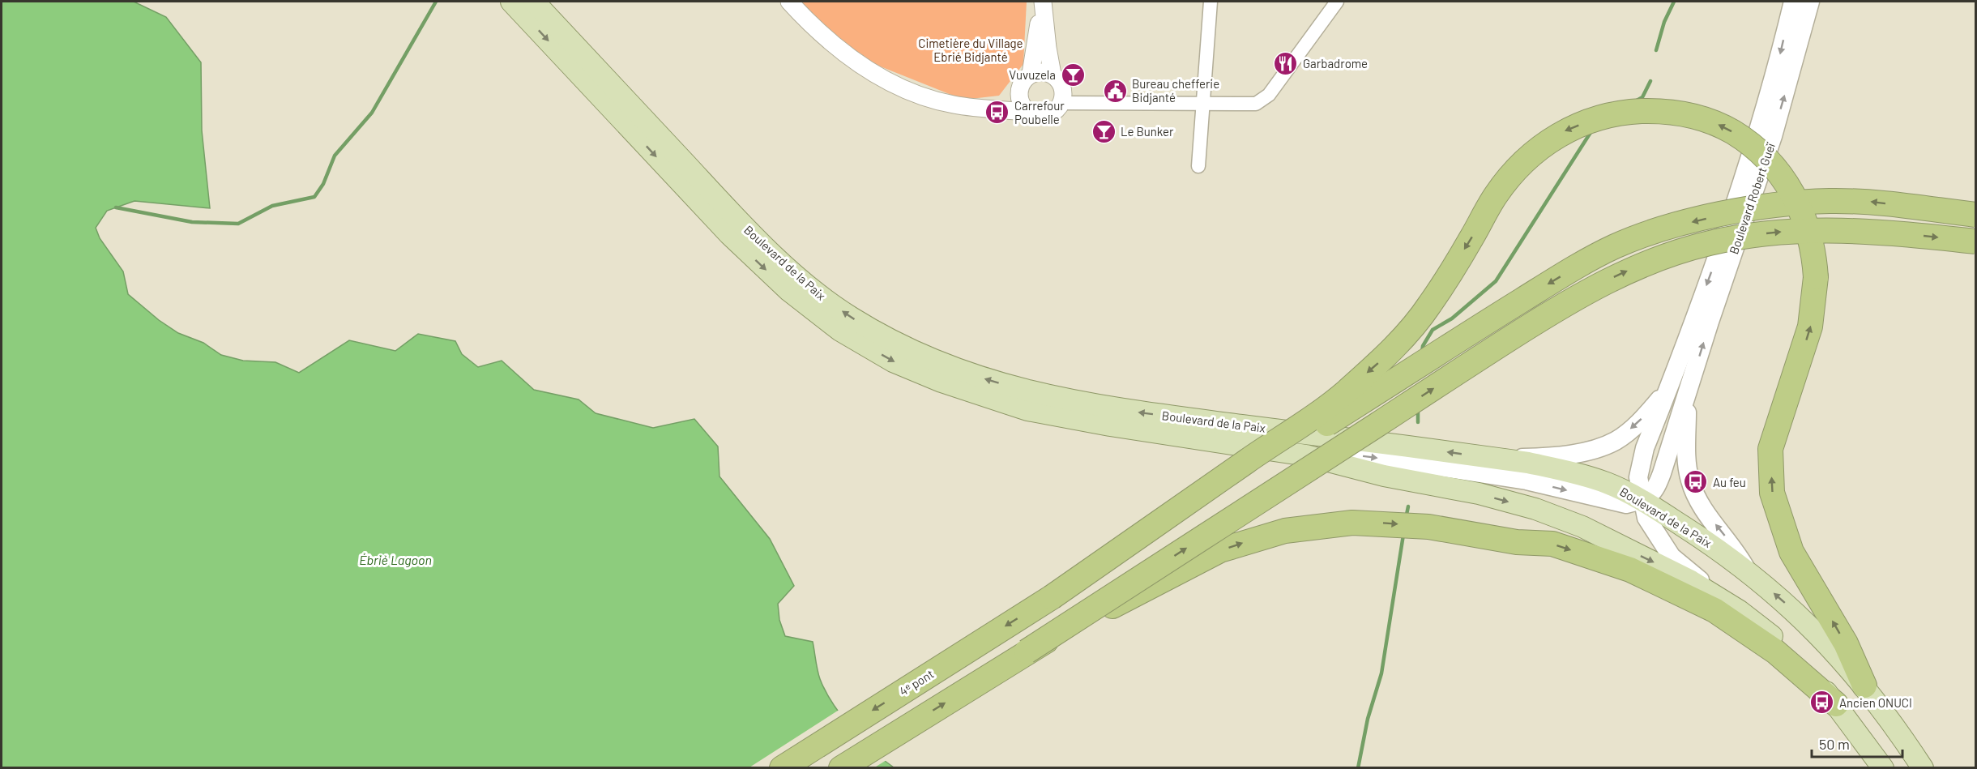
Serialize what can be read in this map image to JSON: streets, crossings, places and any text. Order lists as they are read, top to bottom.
{
  "streets": {
    "highway": ["4ᵉ pont"],
    "main road": ["Boulevard Robert Gueï", "Boulevard de la Paix"]
  },
  "crossings": [
    ["Boulevard Robert Gueï", "Boulevard de la Paix"]
  ],
  "water": ["Ébrié Lagoon"],
  "parks": ["Cimetière du Village Ebrié Bidjanté"],
  "places": {
    "restaurant": ["Garbadrome"],
    "bar": ["Vuvuzela", "Le Bunker"],
    "public building": ["Bureau chefferie Bidjanté"],
    "bus stop": ["Carrefour Poubelle", "Au feu", "Ancien ONUCI"]
  },
  "scale_bar": "50 m"
}
